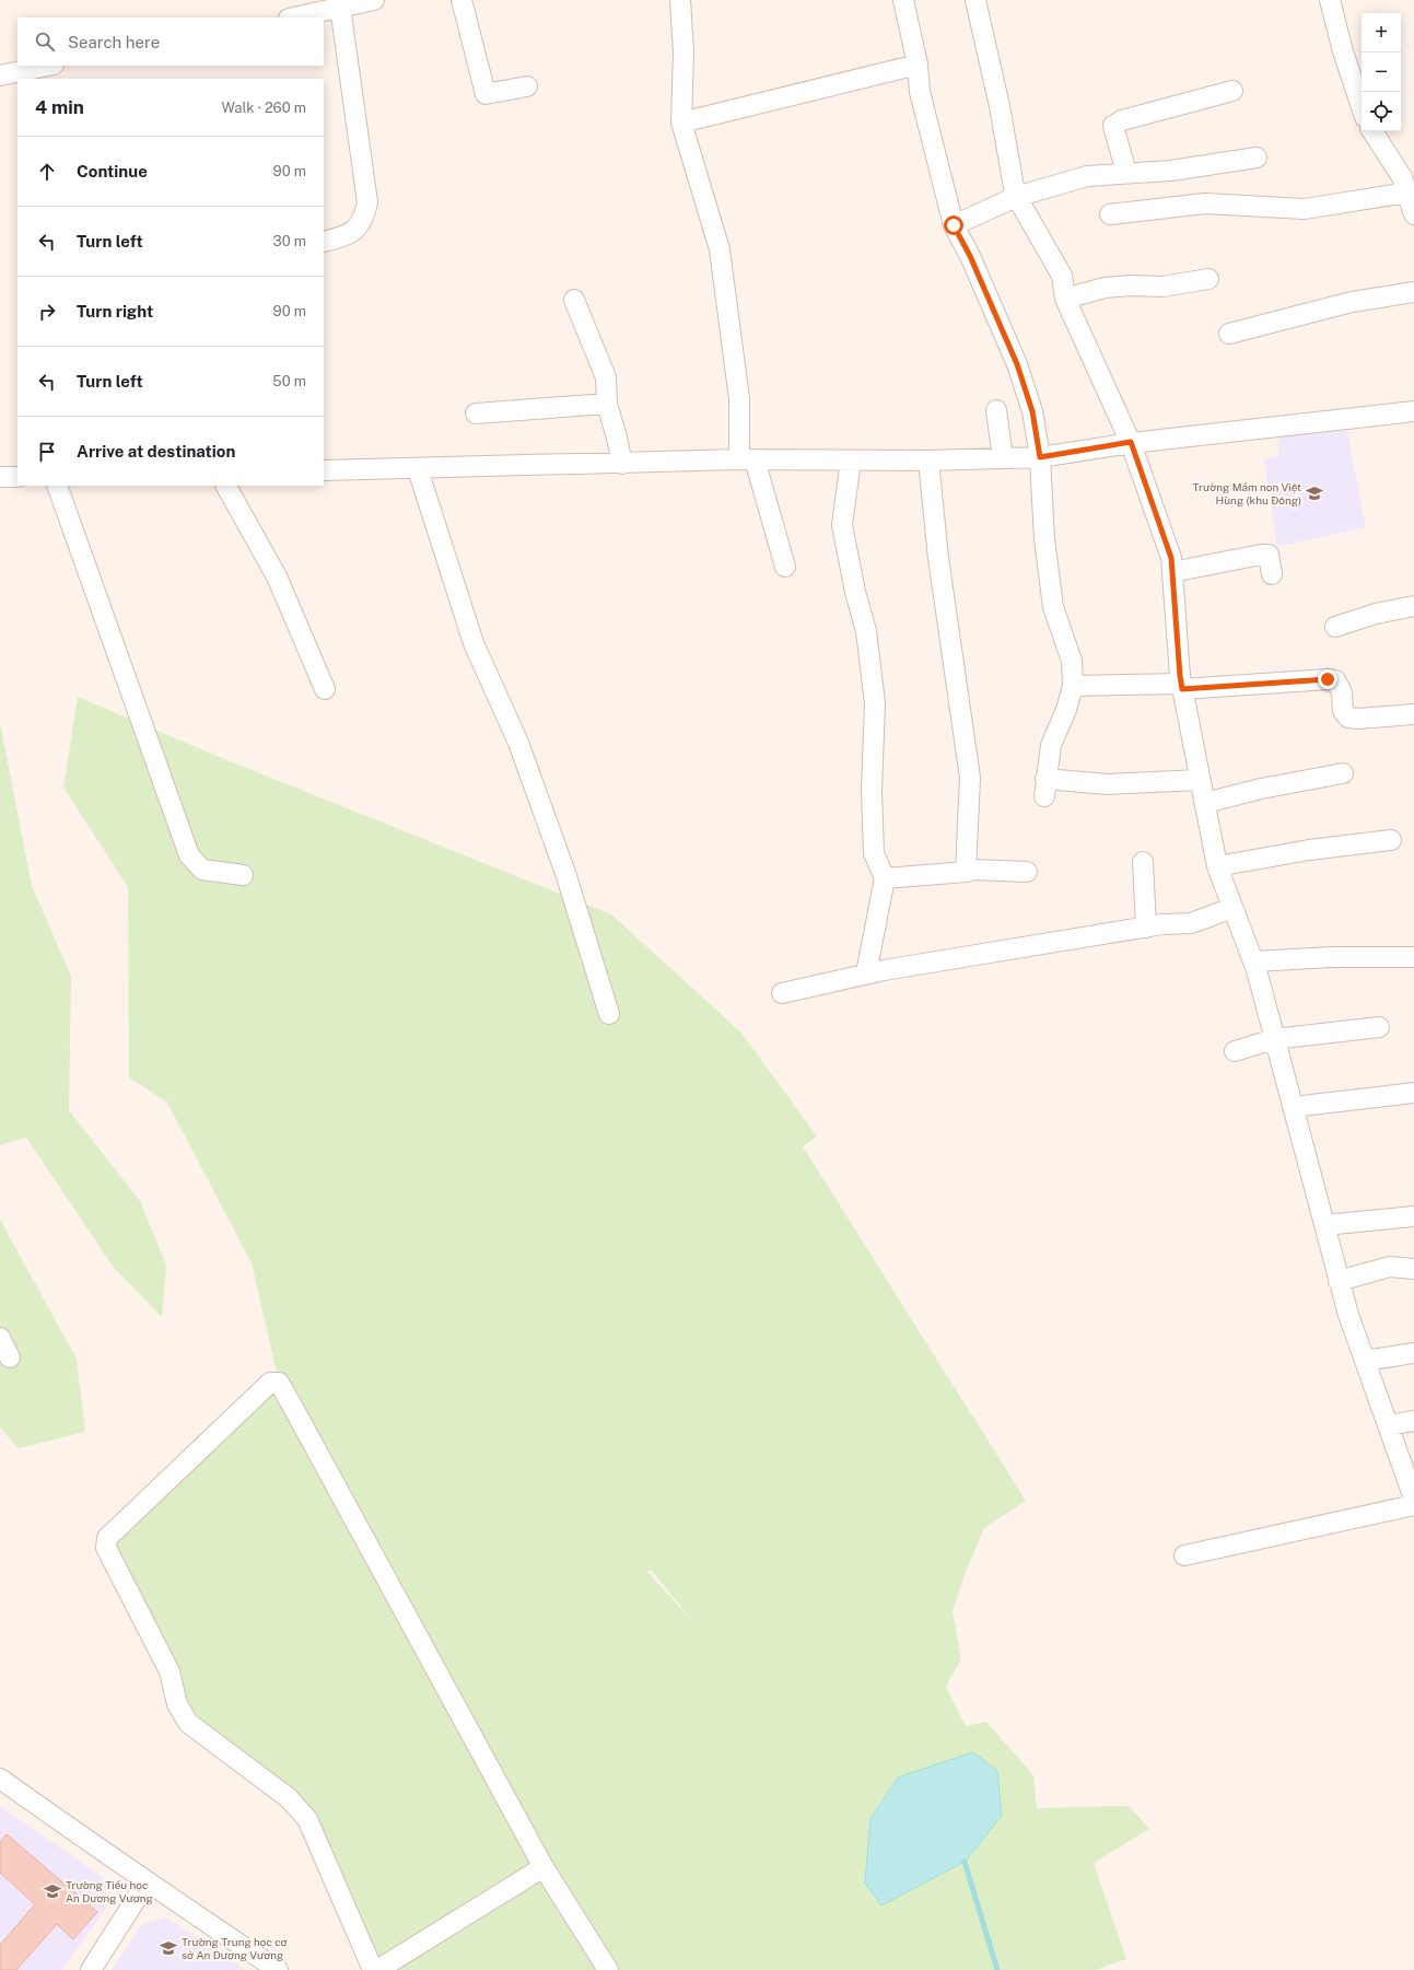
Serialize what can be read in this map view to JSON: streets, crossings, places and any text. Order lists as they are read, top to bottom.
{
  "places": {
    "school or university": ["Trường Mầm non Việt Hùng (khu Đông)", "Trường Tiểu học An Dương Vương", "Trường Trung học cơ sở An Dương Vương"]
  },
  "page": {
    "map_buttons": ["+", "−"],
    "search": "Search here",
    "heading": ["4 min", "Walk · 260 m"],
    "list": [
      ["Continue", "90 m"],
      ["Turn left", "30 m"],
      ["Turn right", "90 m"],
      ["Turn left", "50 m"],
      "Arrive at destination"
    ]
  }
}
